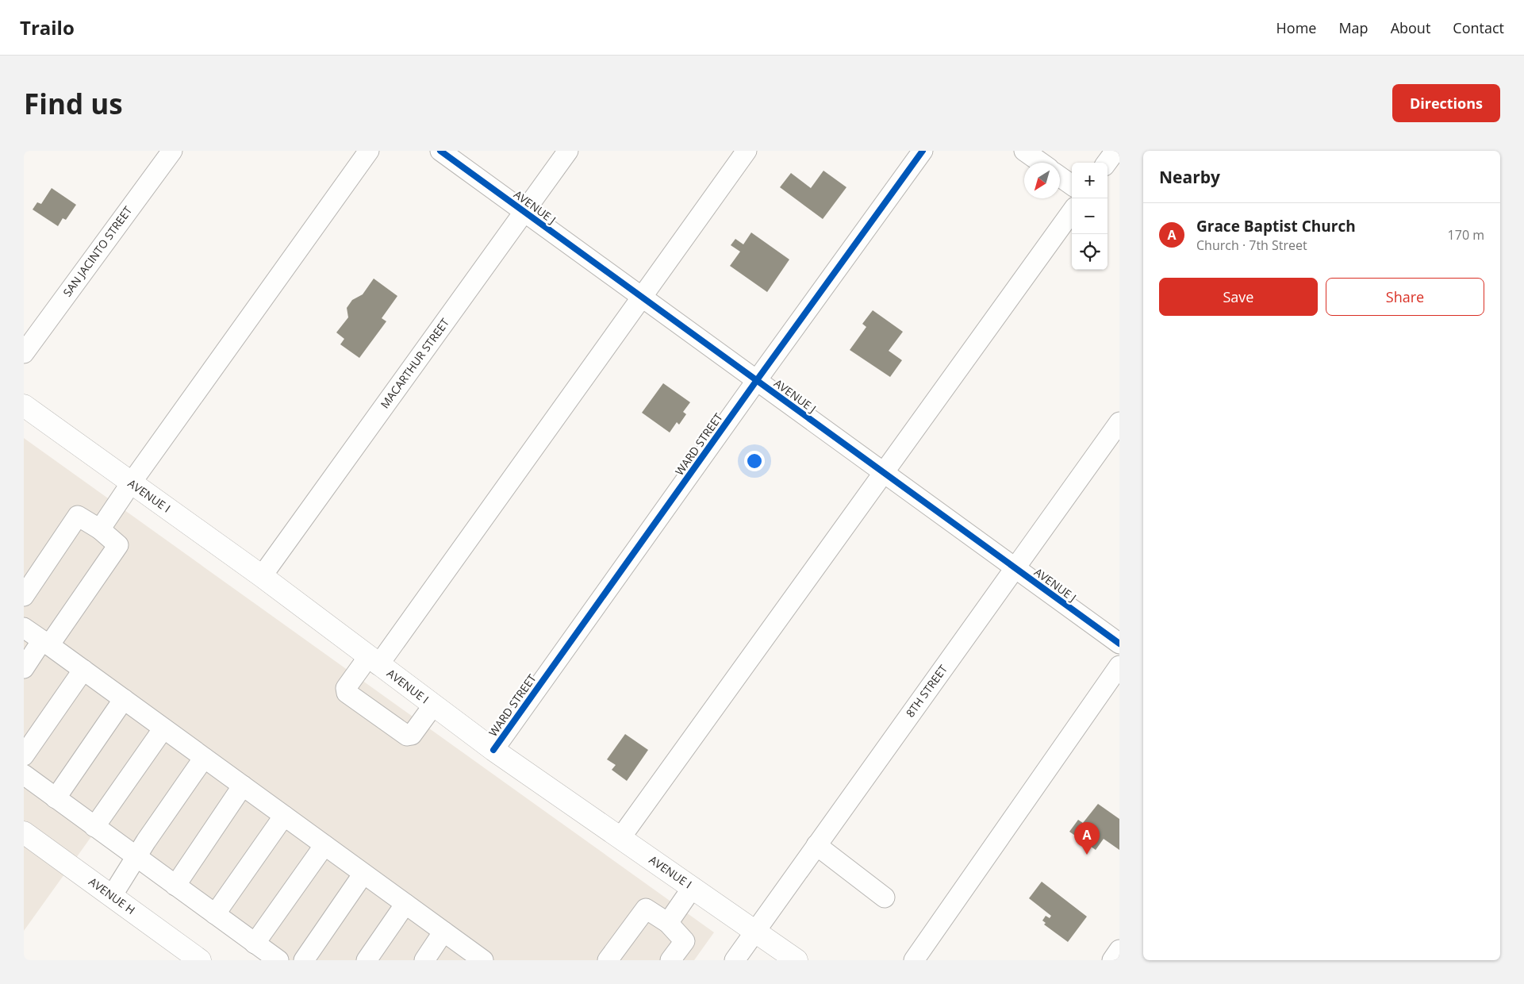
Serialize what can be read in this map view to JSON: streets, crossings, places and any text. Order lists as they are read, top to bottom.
{
  "streets": {
    "main road": ["AVENUE I", "AVENUE H"],
    "street": [
      "AVENUE J",
      "SAN JACINTO STREET",
      "MACARTHUR STREET",
      "WARD STREET",
      "8TH STREET"
    ]
  },
  "crossings": [
    ["AVENUE J", "MACARTHUR STREET"],
    ["AVENUE J", "WARD STREET"],
    ["AVENUE J", "8TH STREET"],
    ["MACARTHUR STREET", "AVENUE I"],
    ["WARD STREET", "AVENUE I"],
    ["AVENUE I", "8TH STREET"]
  ],
  "north": "bottom left",
  "page": {
    "header": "Trailo",
    "nav": [
      "Home",
      "Map",
      "About",
      "Contact"
    ],
    "buttons": [
      "Directions",
      ["Save", "Share"]
    ],
    "title": "Find us",
    "heading": "Nearby",
    "map_buttons": ["+", "−"],
    "list": [
      {
        "mark": "A",
        "name": "Grace Baptist Church",
        "note": "Church · 7th Street",
        "value": "170 m"
      }
    ],
    "pins": "A"
  }
}
